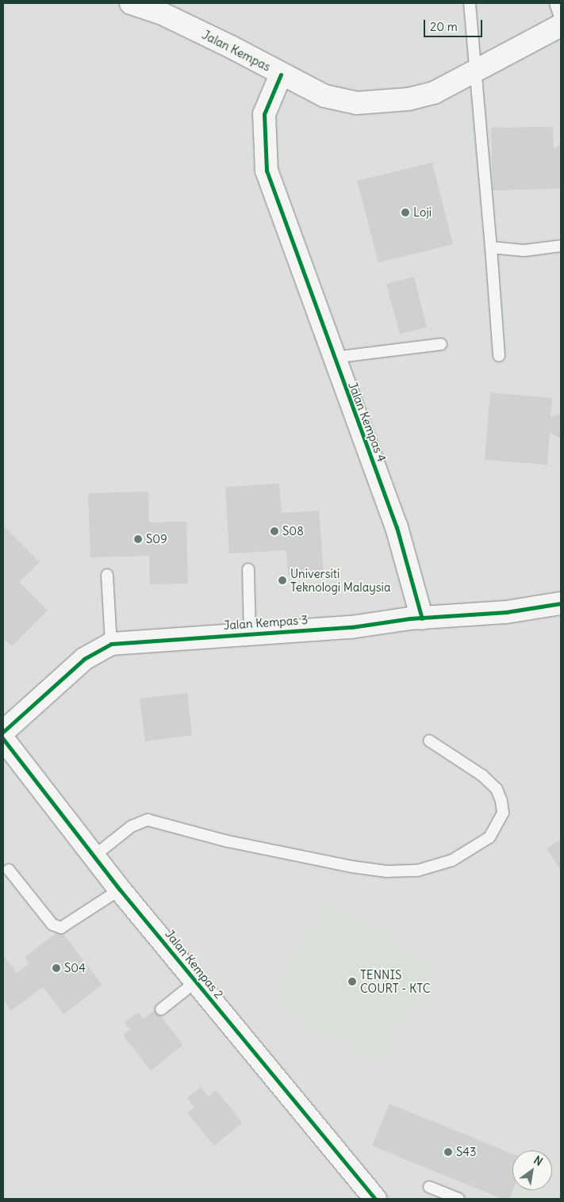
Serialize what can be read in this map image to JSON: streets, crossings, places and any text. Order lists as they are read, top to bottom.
{
  "streets": {
    "street": [
      "Jalan Kempas",
      "Jalan Kempas 4",
      "Jalan Kempas 3",
      "Jalan Kempas 2"
    ]
  },
  "crossings": [
    ["Jalan Kempas", "Jalan Kempas 4"],
    ["Jalan Kempas 4", "Jalan Kempas 3"]
  ],
  "places": [
    "Loji",
    "S08",
    "S09",
    "Universiti Teknologi Malaysia",
    "S04",
    "TENNIS COURT - KTC",
    "S43"
  ],
  "scale_bar": "20 m",
  "north": "top right"
}
